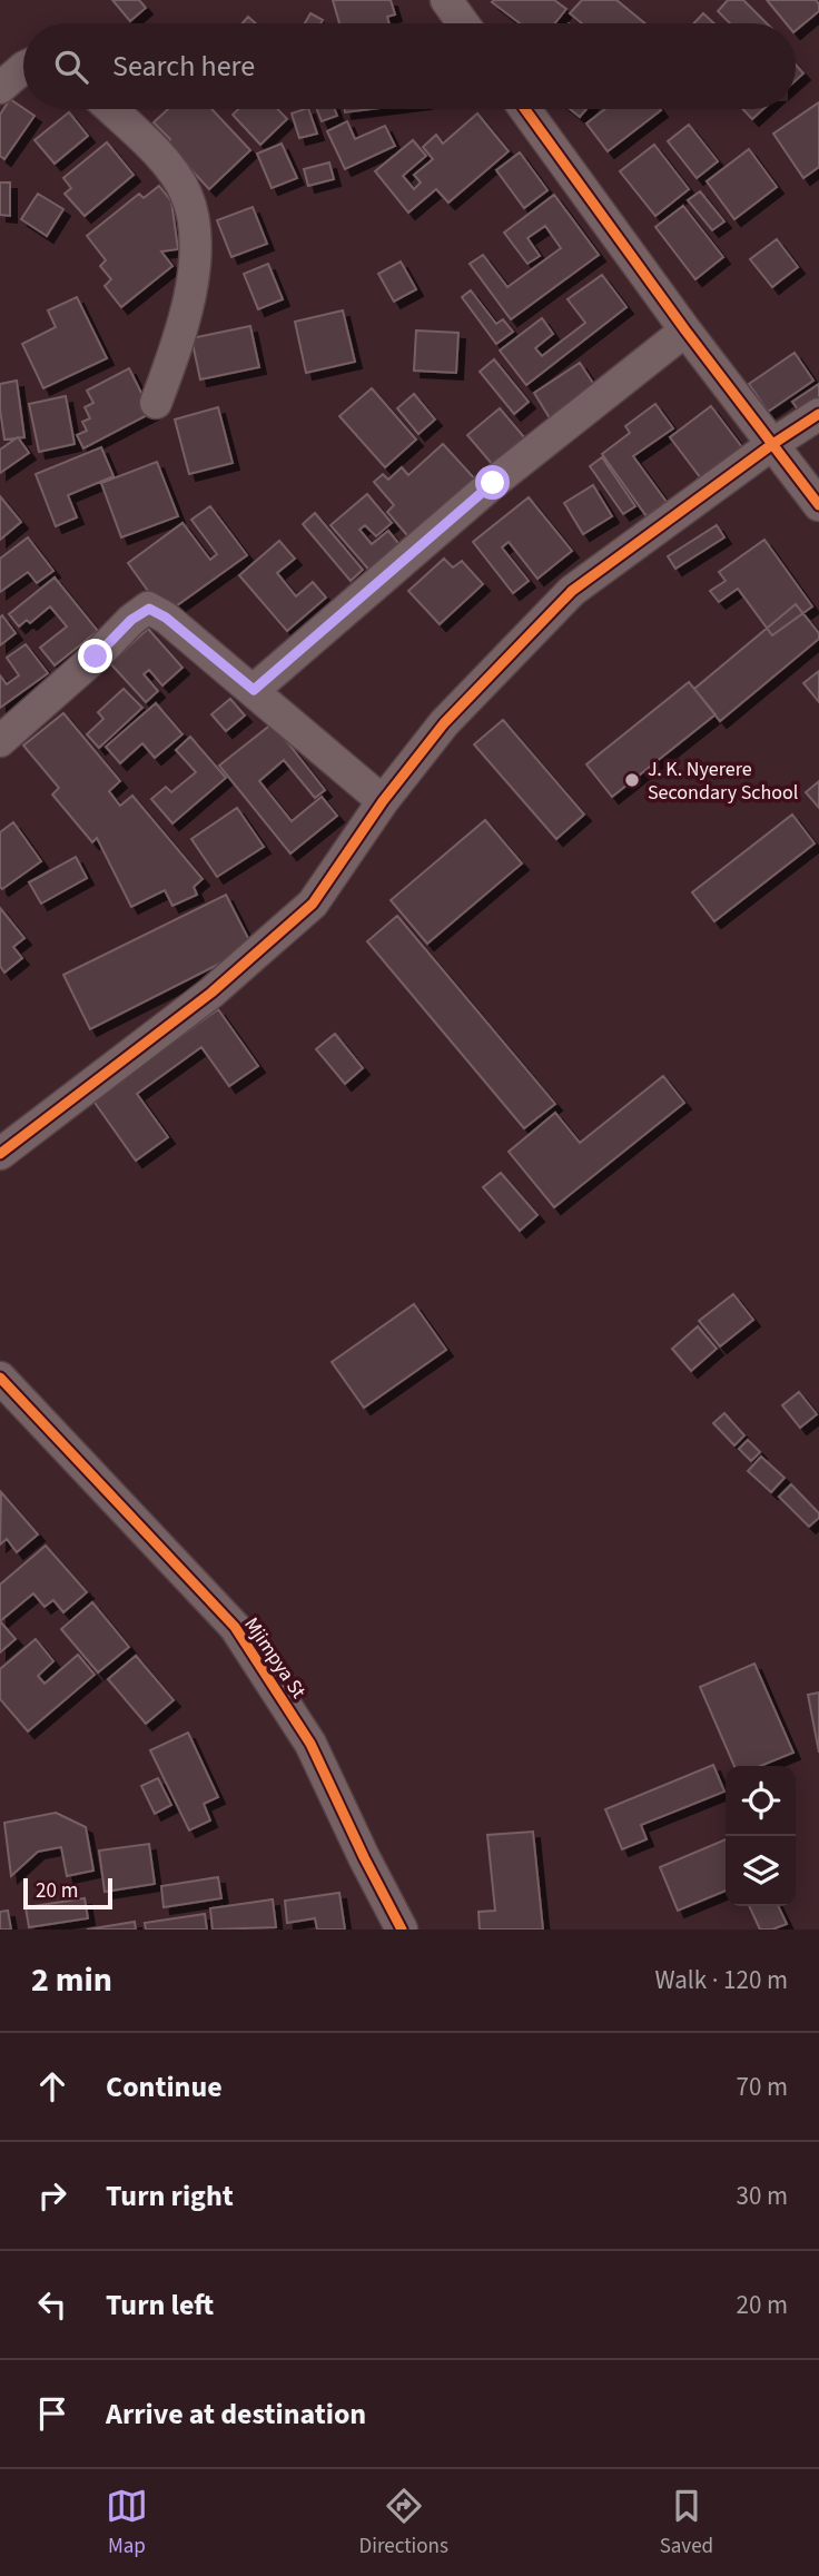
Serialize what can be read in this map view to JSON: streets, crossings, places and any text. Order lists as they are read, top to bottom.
{
  "streets": {
    "street": ["Mjimpya St"]
  },
  "places": ["J. K. Nyerere Secondary School"],
  "scale_bar": "20 m",
  "page": {
    "search": "Search here",
    "scale": "20 m",
    "heading": ["2 min", "Walk · 120 m"],
    "list": [
      ["Continue", "70 m"],
      ["Turn right", "30 m"],
      ["Turn left", "20 m"],
      "Arrive at destination"
    ],
    "nav": ["Map", "Directions", "Saved"]
  }
}
